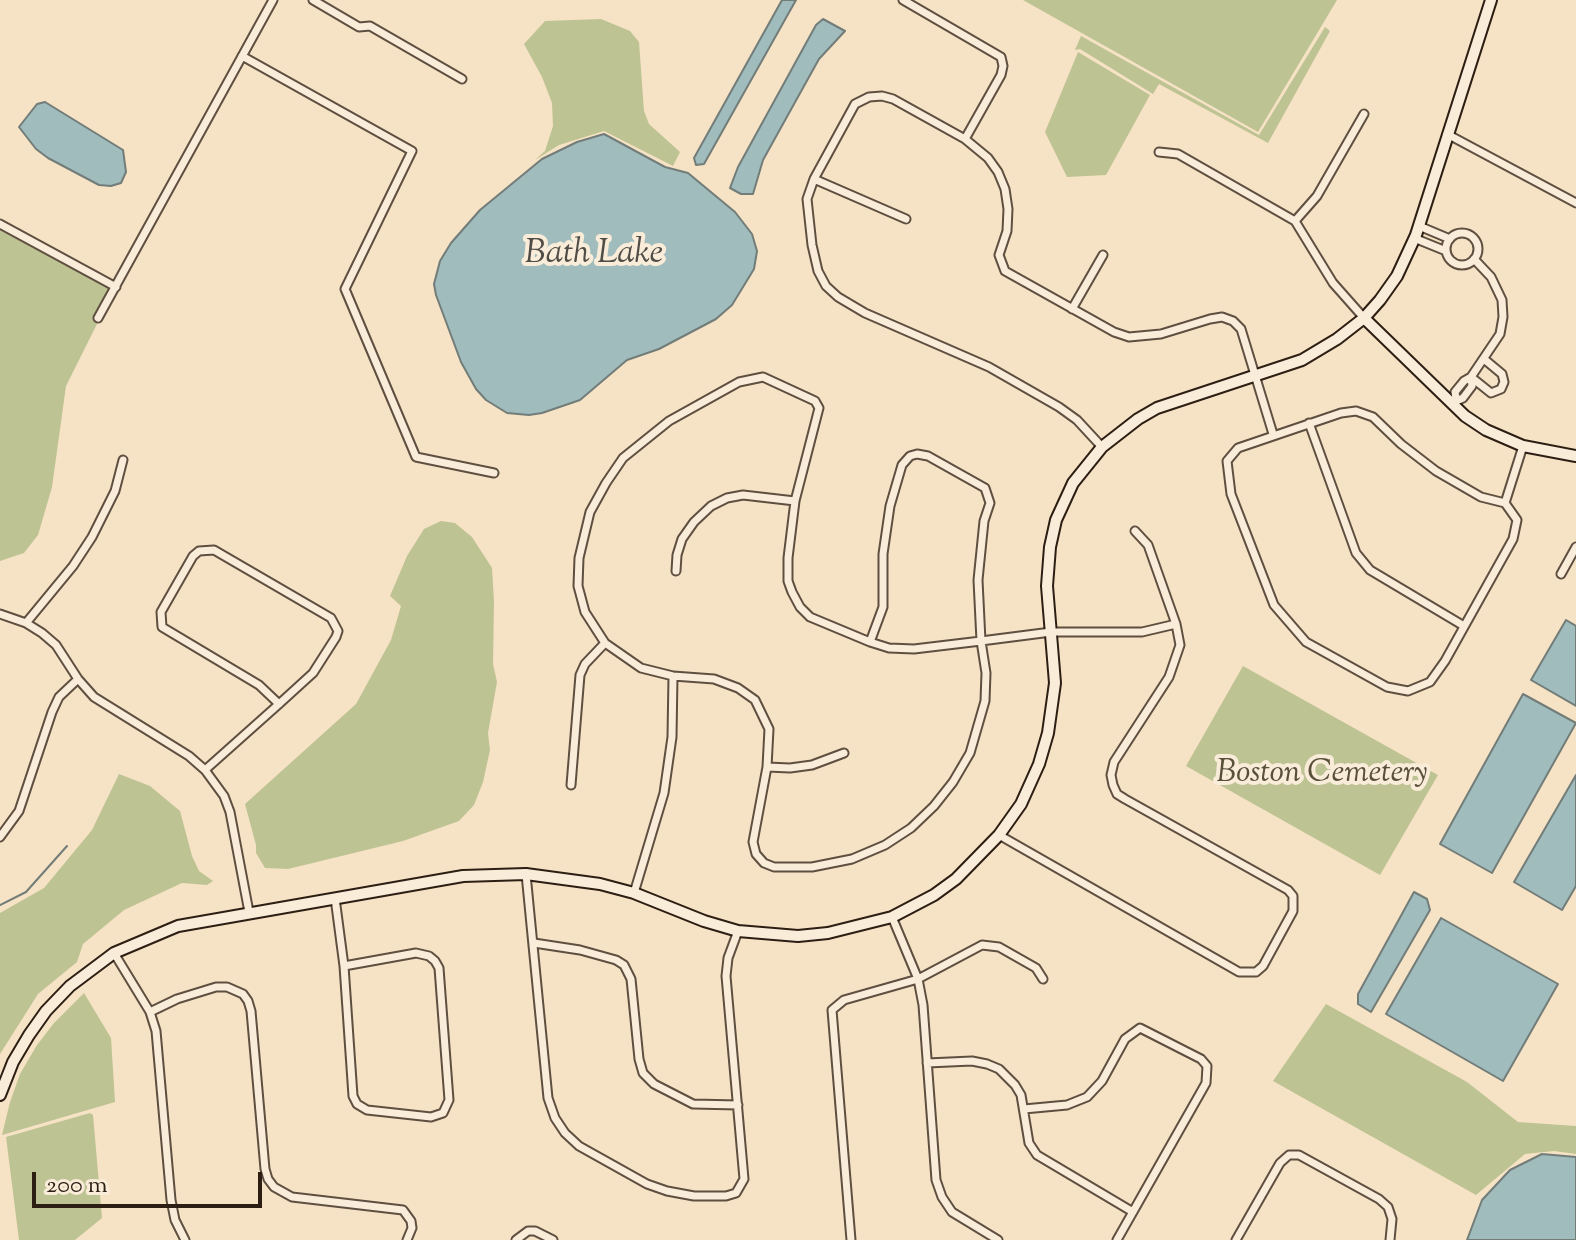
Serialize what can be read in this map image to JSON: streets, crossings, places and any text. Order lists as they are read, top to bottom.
{
  "water": ["Bath Lake"],
  "parks": ["Boston Cemetery"],
  "scale_bar": "200 m"
}
